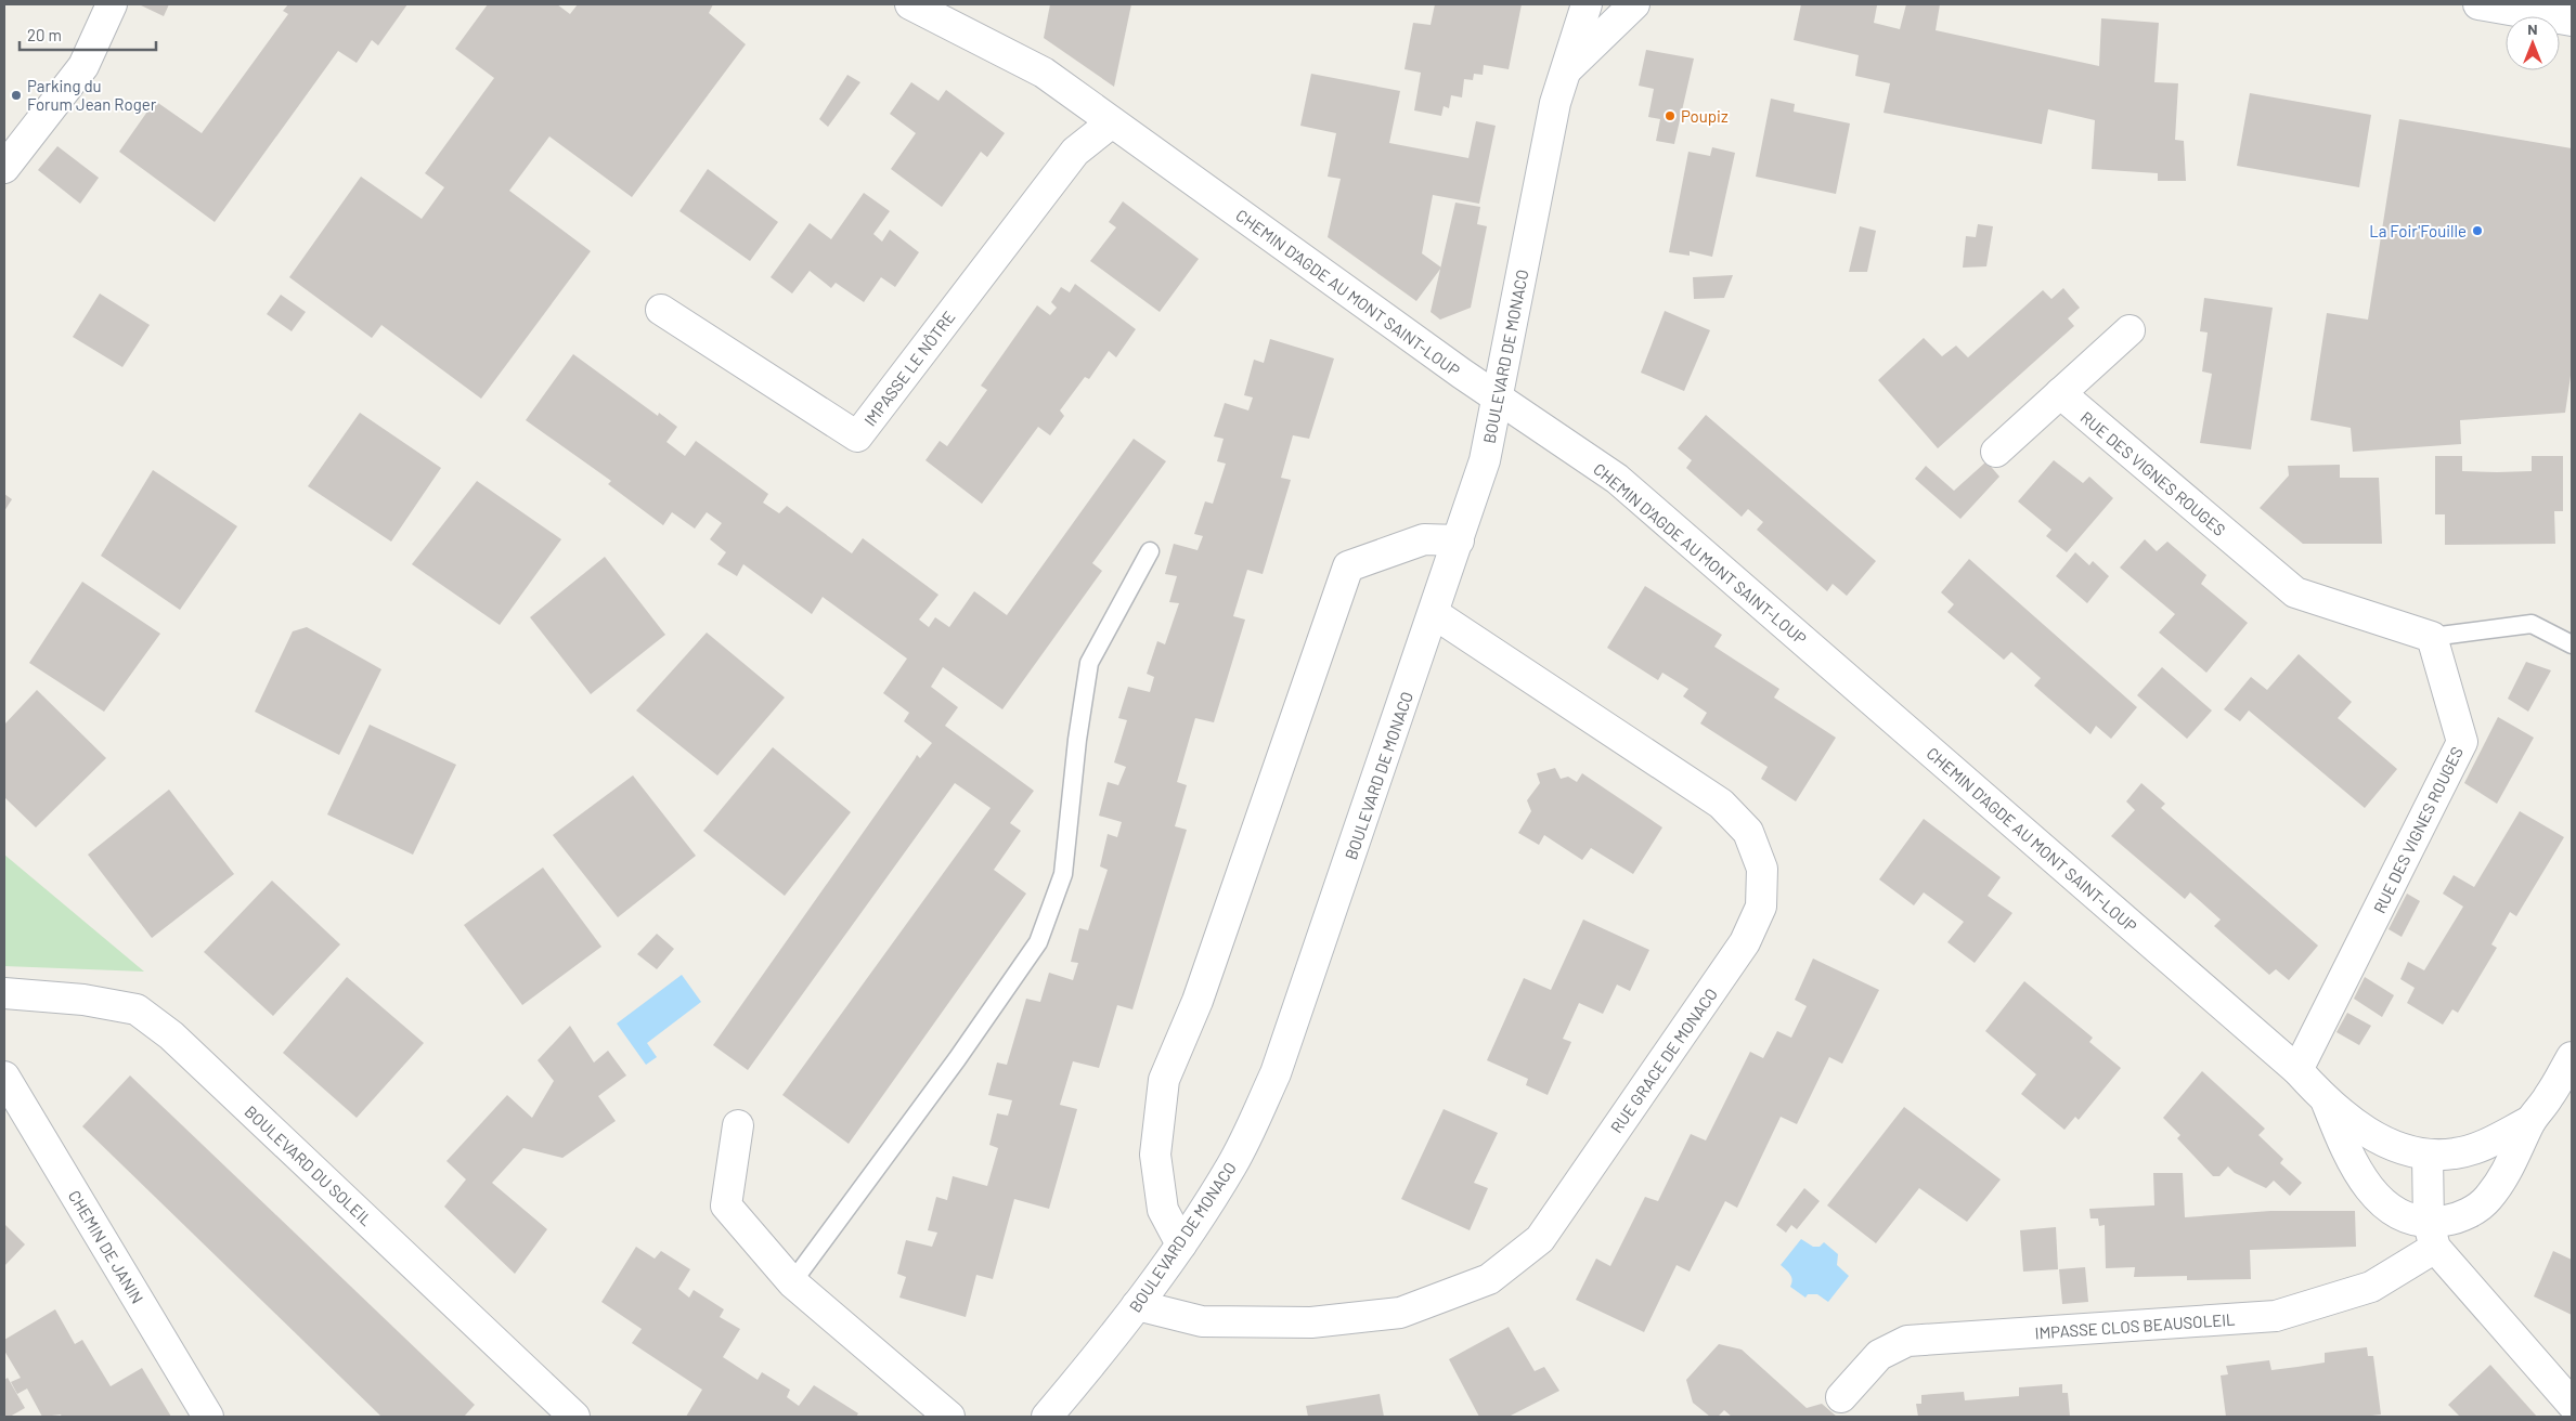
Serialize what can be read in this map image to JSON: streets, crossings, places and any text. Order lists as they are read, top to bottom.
{
  "streets": {
    "street": [
      "CHEMIN D'AGDE AU MONT SAINT-LOUP",
      "BOULEVARD DE MONACO",
      "IMPASSE LE NÔTRE",
      "RUE DES VIGNES ROUGES",
      "RUE GRACE DE MONACO",
      "BOULEVARD DU SOLEIL",
      "CHEMIN DE JANIN",
      "IMPASSE CLOS BEAUSOLEIL"
    ]
  },
  "crossings": [
    ["CHEMIN D'AGDE AU MONT SAINT-LOUP", "BOULEVARD DE MONACO"],
    ["CHEMIN D'AGDE AU MONT SAINT-LOUP", "IMPASSE LE NÔTRE"],
    ["CHEMIN D'AGDE AU MONT SAINT-LOUP", "RUE DES VIGNES ROUGES"],
    ["CHEMIN D'AGDE AU MONT SAINT-LOUP", "IMPASSE CLOS BEAUSOLEIL"],
    ["BOULEVARD DE MONACO", "RUE GRACE DE MONACO"]
  ],
  "places": ["Parking du Forum Jean Roger", "Poupiz", "La Foir'Fouille"],
  "scale_bar": "20 m",
  "north": "top"
}
